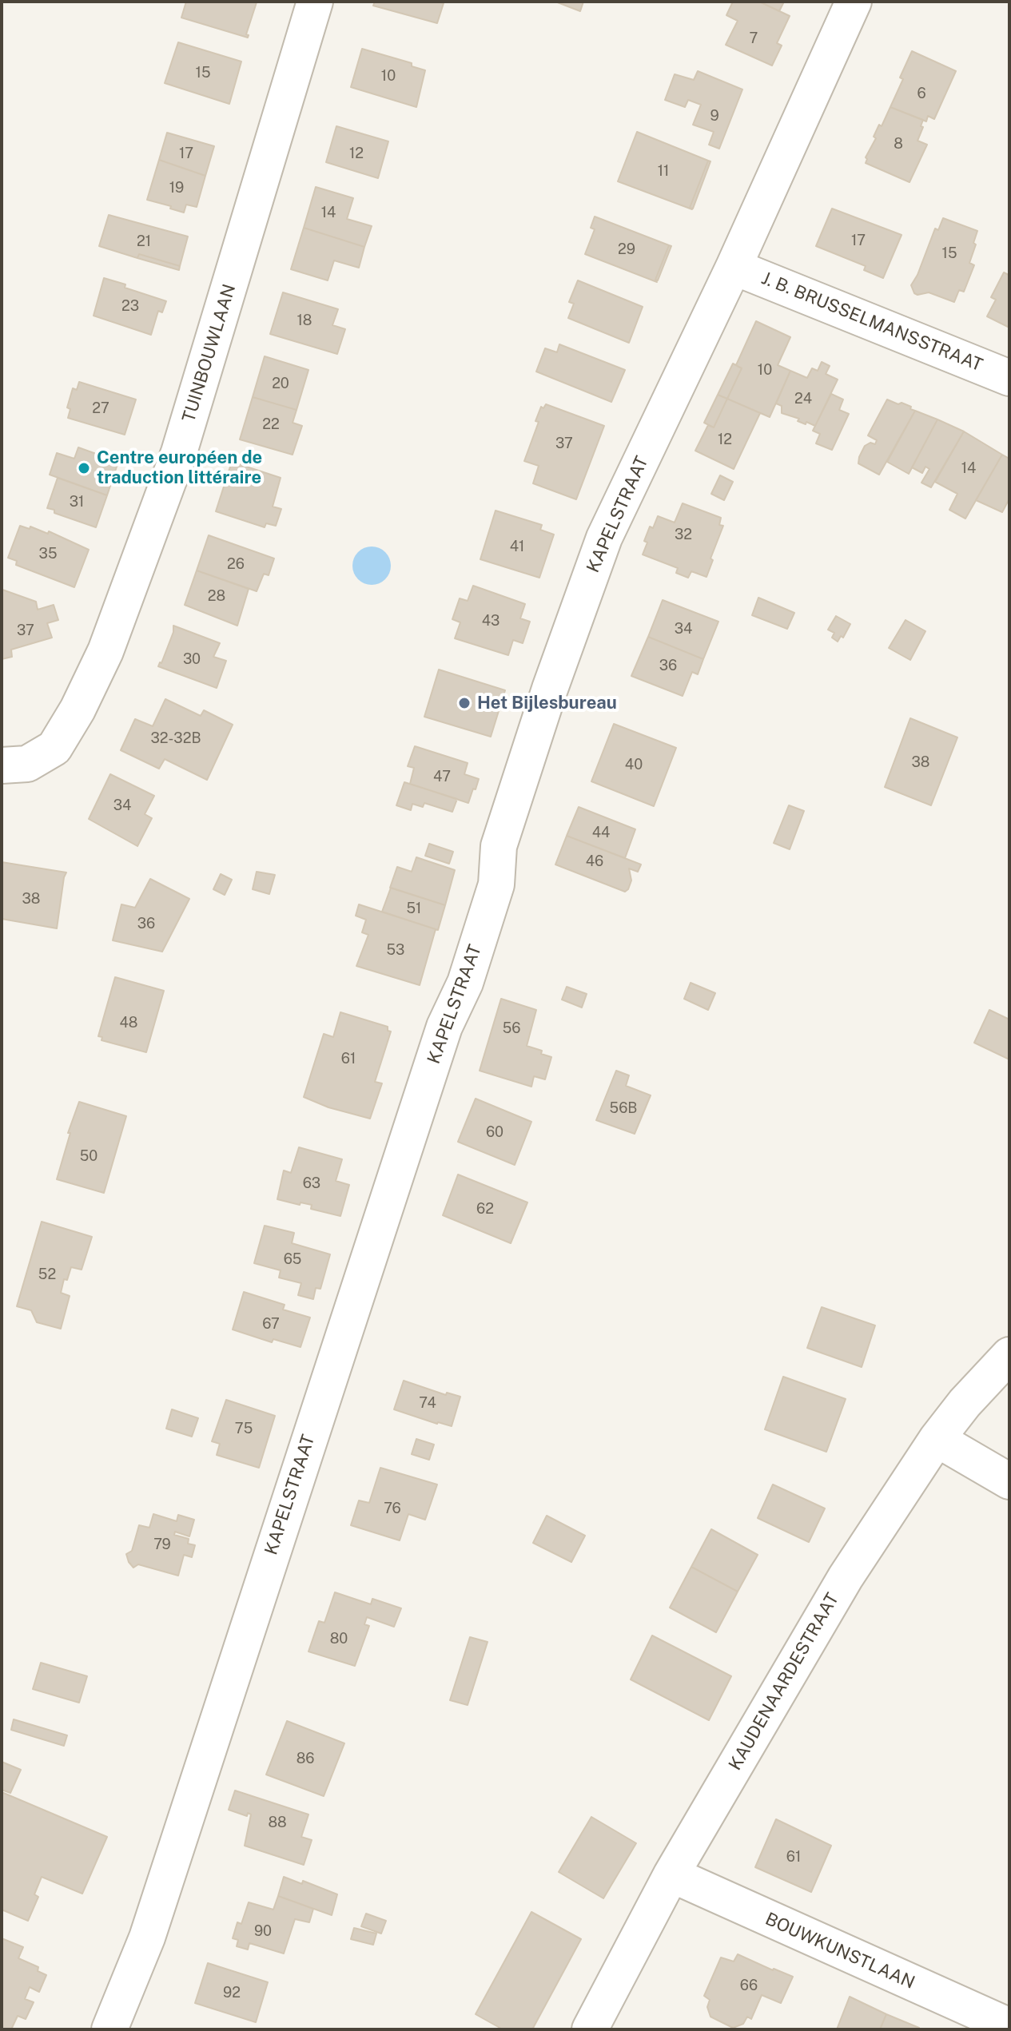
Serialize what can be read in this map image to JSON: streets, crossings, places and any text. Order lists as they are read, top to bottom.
{
  "streets": {
    "street": [
      "J. B. BRUSSELMANSSTRAAT",
      "TUINBOUWLAAN",
      "KAPELSTRAAT",
      "KAUDENAARDESTRAAT",
      "BOUWKUNSTLAAN"
    ]
  },
  "crossings": [
    ["J. B. BRUSSELMANSSTRAAT", "KAPELSTRAAT"],
    ["KAUDENAARDESTRAAT", "BOUWKUNSTLAAN"]
  ],
  "places": ["Centre européen de traduction littéraire", "Het Bijlesbureau"],
  "house_numbers": [
    "7",
    "15",
    "10",
    "6",
    "9",
    "8",
    "17",
    "12",
    "11",
    "19",
    "14",
    "17",
    "21",
    "29",
    "15",
    "23",
    "18",
    "10",
    "20",
    "24",
    "27",
    "22",
    "12",
    "37",
    "14",
    "31",
    "32",
    "41",
    "35",
    "26",
    "28",
    "43",
    "34",
    "37",
    "30",
    "36",
    "32-32B",
    "38",
    "40",
    "47",
    "34",
    "44",
    "46",
    "38",
    "51",
    "36",
    "53",
    "48",
    "56",
    "61",
    "56B",
    "60",
    "50",
    "63",
    "62",
    "65",
    "52",
    "67",
    "74",
    "75",
    "76",
    "79",
    "80",
    "86",
    "88",
    "61",
    "90",
    "66",
    "92"
  ]
}
